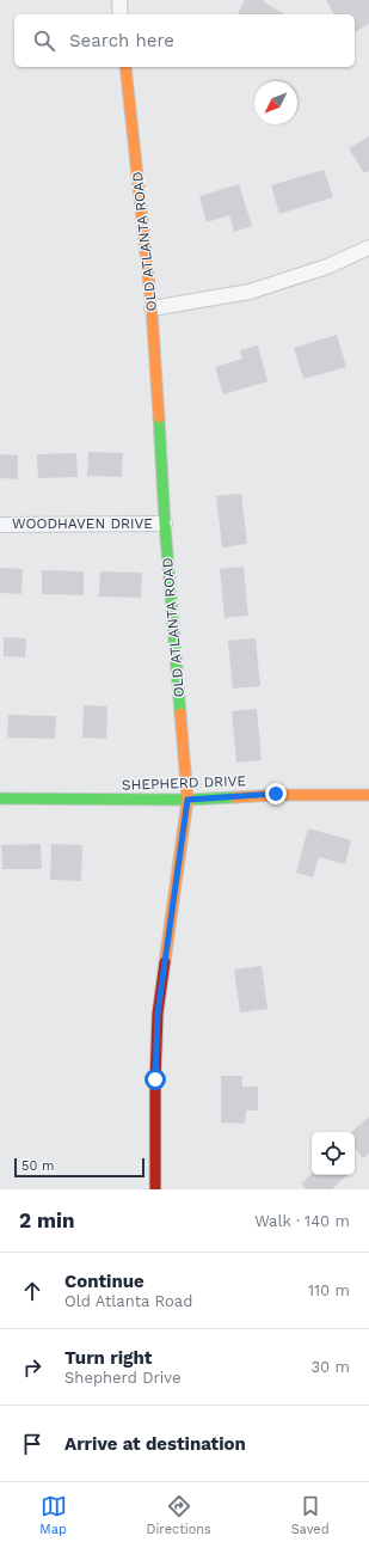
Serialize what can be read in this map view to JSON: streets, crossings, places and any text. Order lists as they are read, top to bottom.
{
  "streets": {
    "street": ["OLD ATLANTA ROAD", "WOODHAVEN DRIVE", "SHEPHERD DRIVE"]
  },
  "crossings": [
    ["OLD ATLANTA ROAD", "WOODHAVEN DRIVE"],
    ["OLD ATLANTA ROAD", "SHEPHERD DRIVE"]
  ],
  "scale_bar": "50 m",
  "north": "bottom left",
  "page": {
    "search": "Search here",
    "scale": "50 m",
    "heading": ["2 min", "Walk · 140 m"],
    "list": [
      ["Continue", "Old Atlanta Road", "110 m"],
      ["Turn right", "Shepherd Drive", "30 m"],
      "Arrive at destination"
    ],
    "nav": ["Map", "Directions", "Saved"]
  }
}
